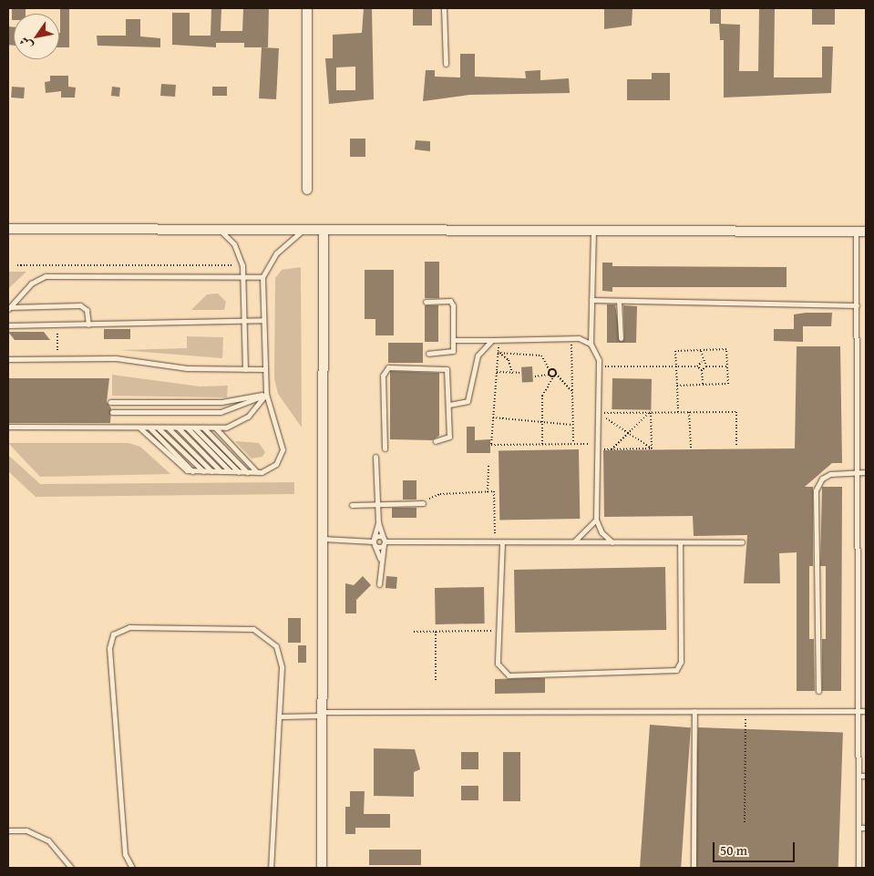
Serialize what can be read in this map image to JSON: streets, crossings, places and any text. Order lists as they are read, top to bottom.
{
  "scale_bar": "50 m",
  "north": "bottom left"
}
